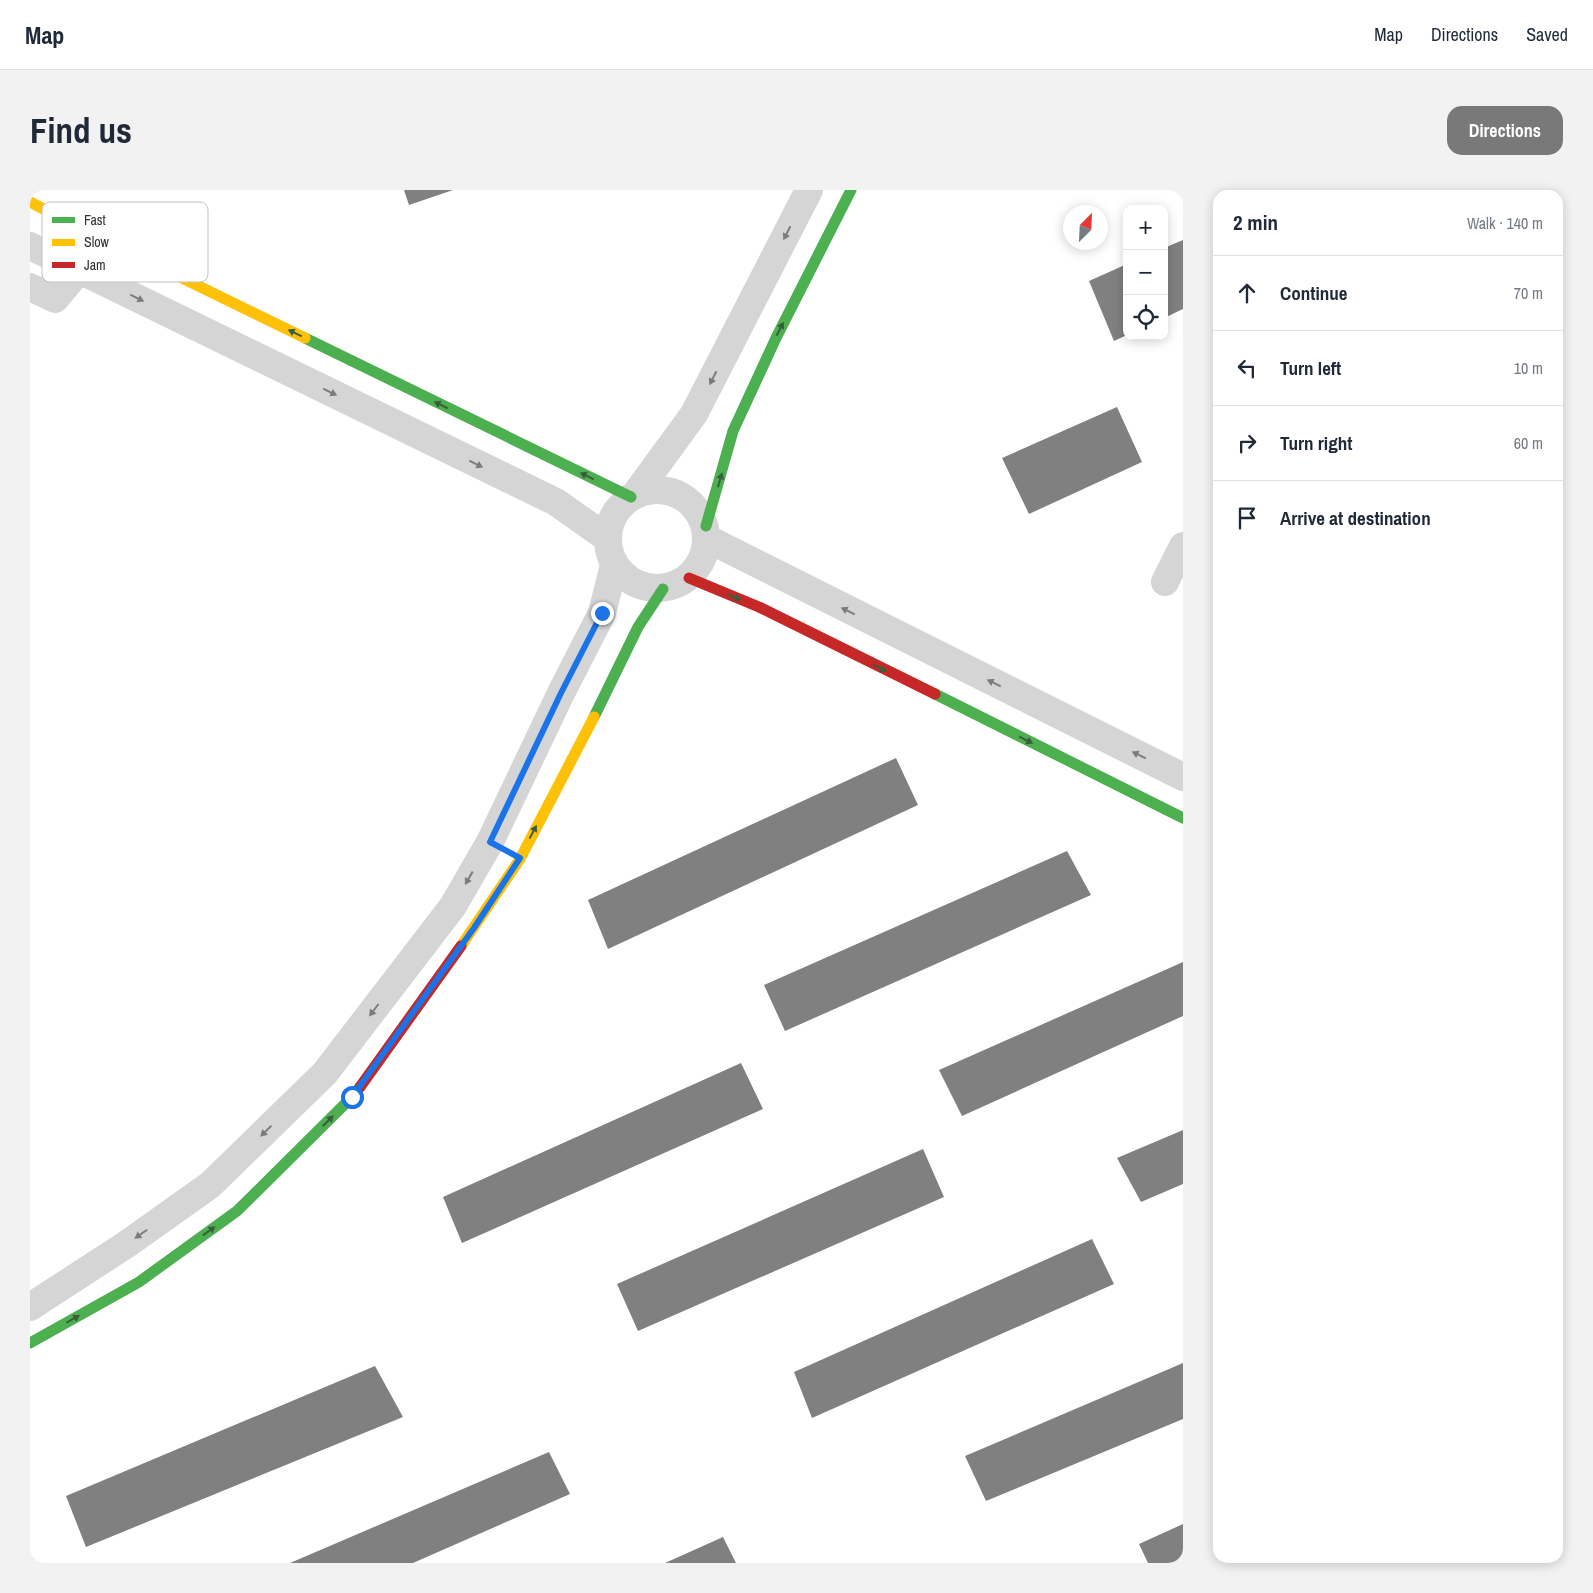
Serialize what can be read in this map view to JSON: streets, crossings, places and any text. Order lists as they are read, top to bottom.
{
  "legend": ["Fast", "Slow", "Jam"],
  "north": "top right",
  "page": {
    "header": "Map",
    "nav": ["Map", "Directions", "Saved"],
    "buttons": "Directions",
    "title": "Find us",
    "heading": ["2 min", "Walk · 140 m"],
    "map_buttons": ["+", "−"],
    "list": [
      ["Continue", "70 m"],
      ["Turn left", "10 m"],
      ["Turn right", "60 m"],
      "Arrive at destination"
    ]
  }
}
